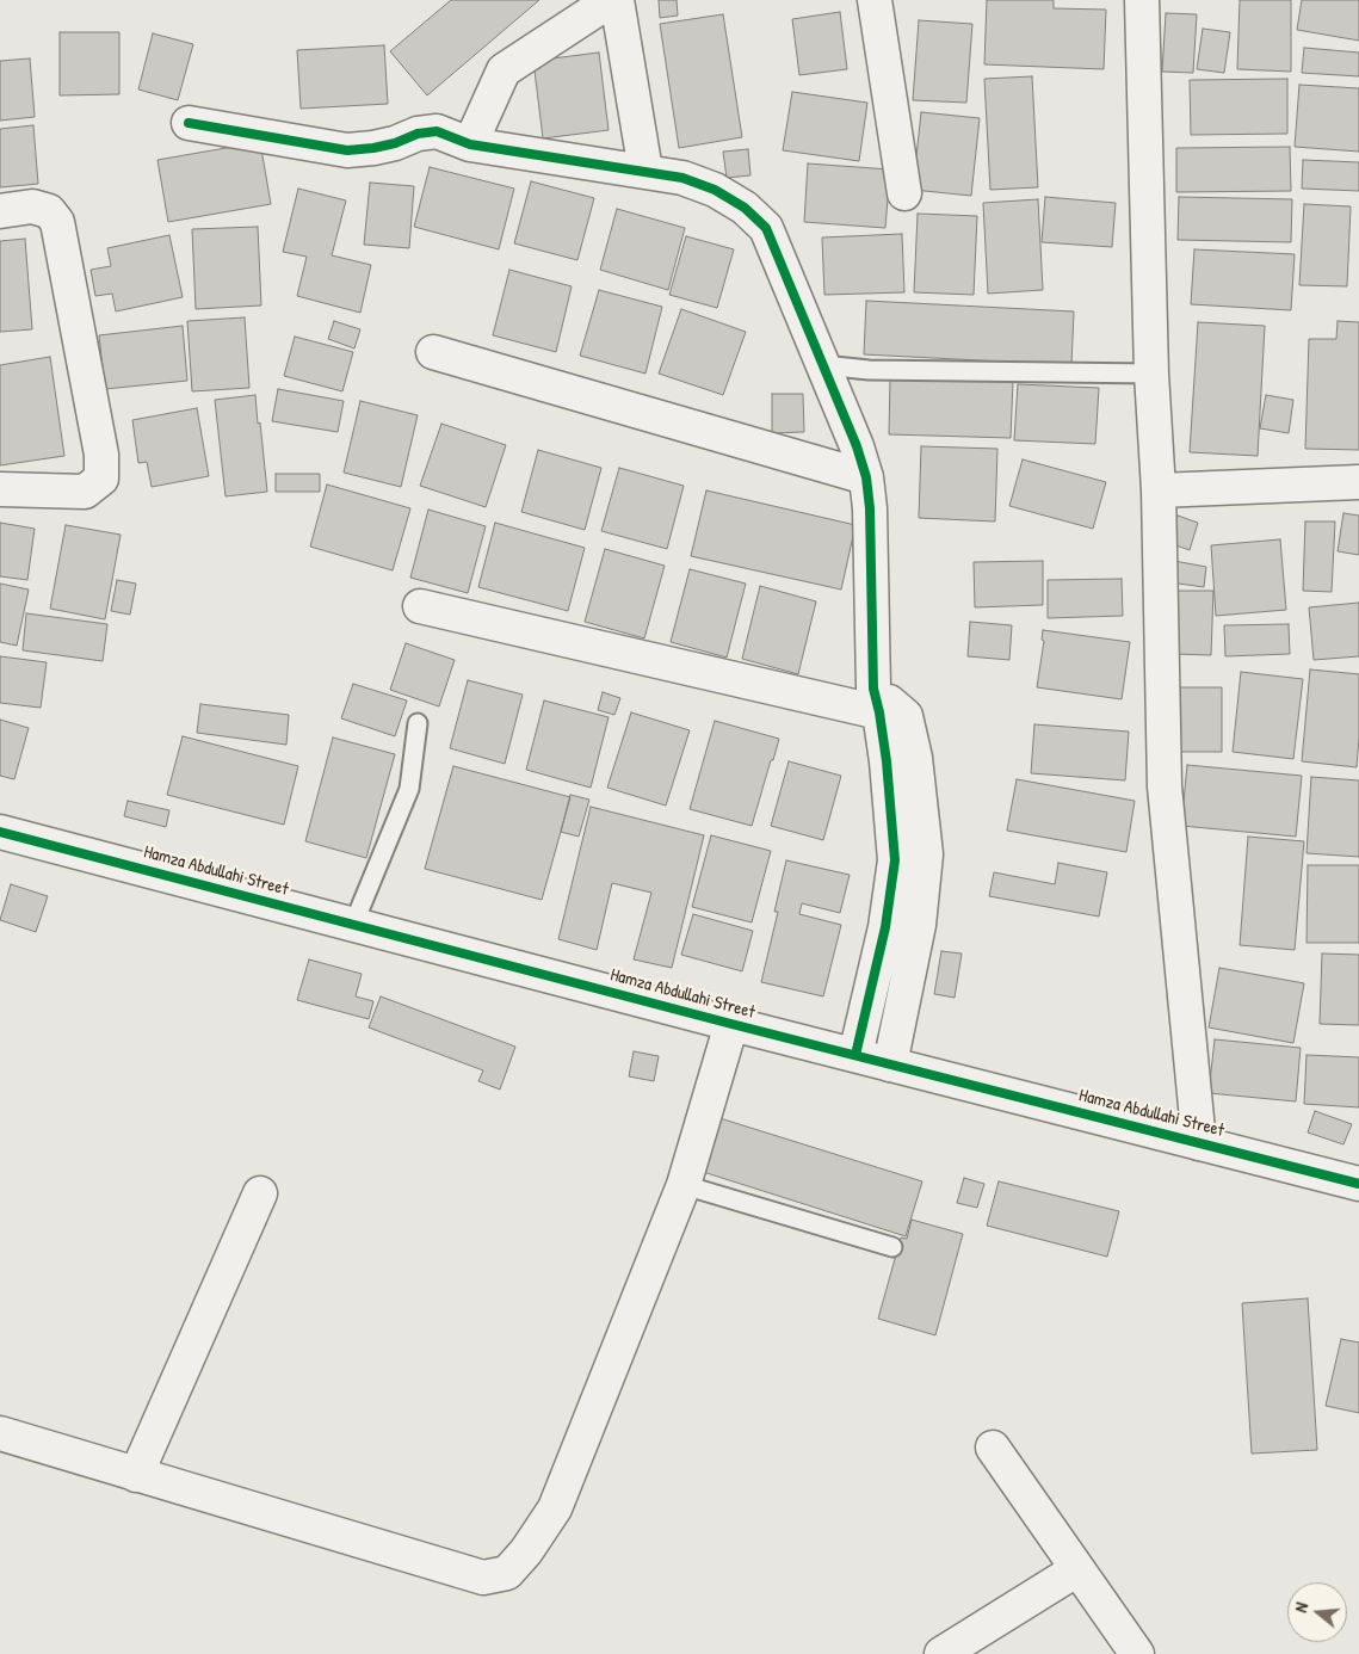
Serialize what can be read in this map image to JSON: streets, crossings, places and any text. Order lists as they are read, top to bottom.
{
  "streets": {
    "street": ["Hamza Abdullahi Street"]
  },
  "north": "left"
}
